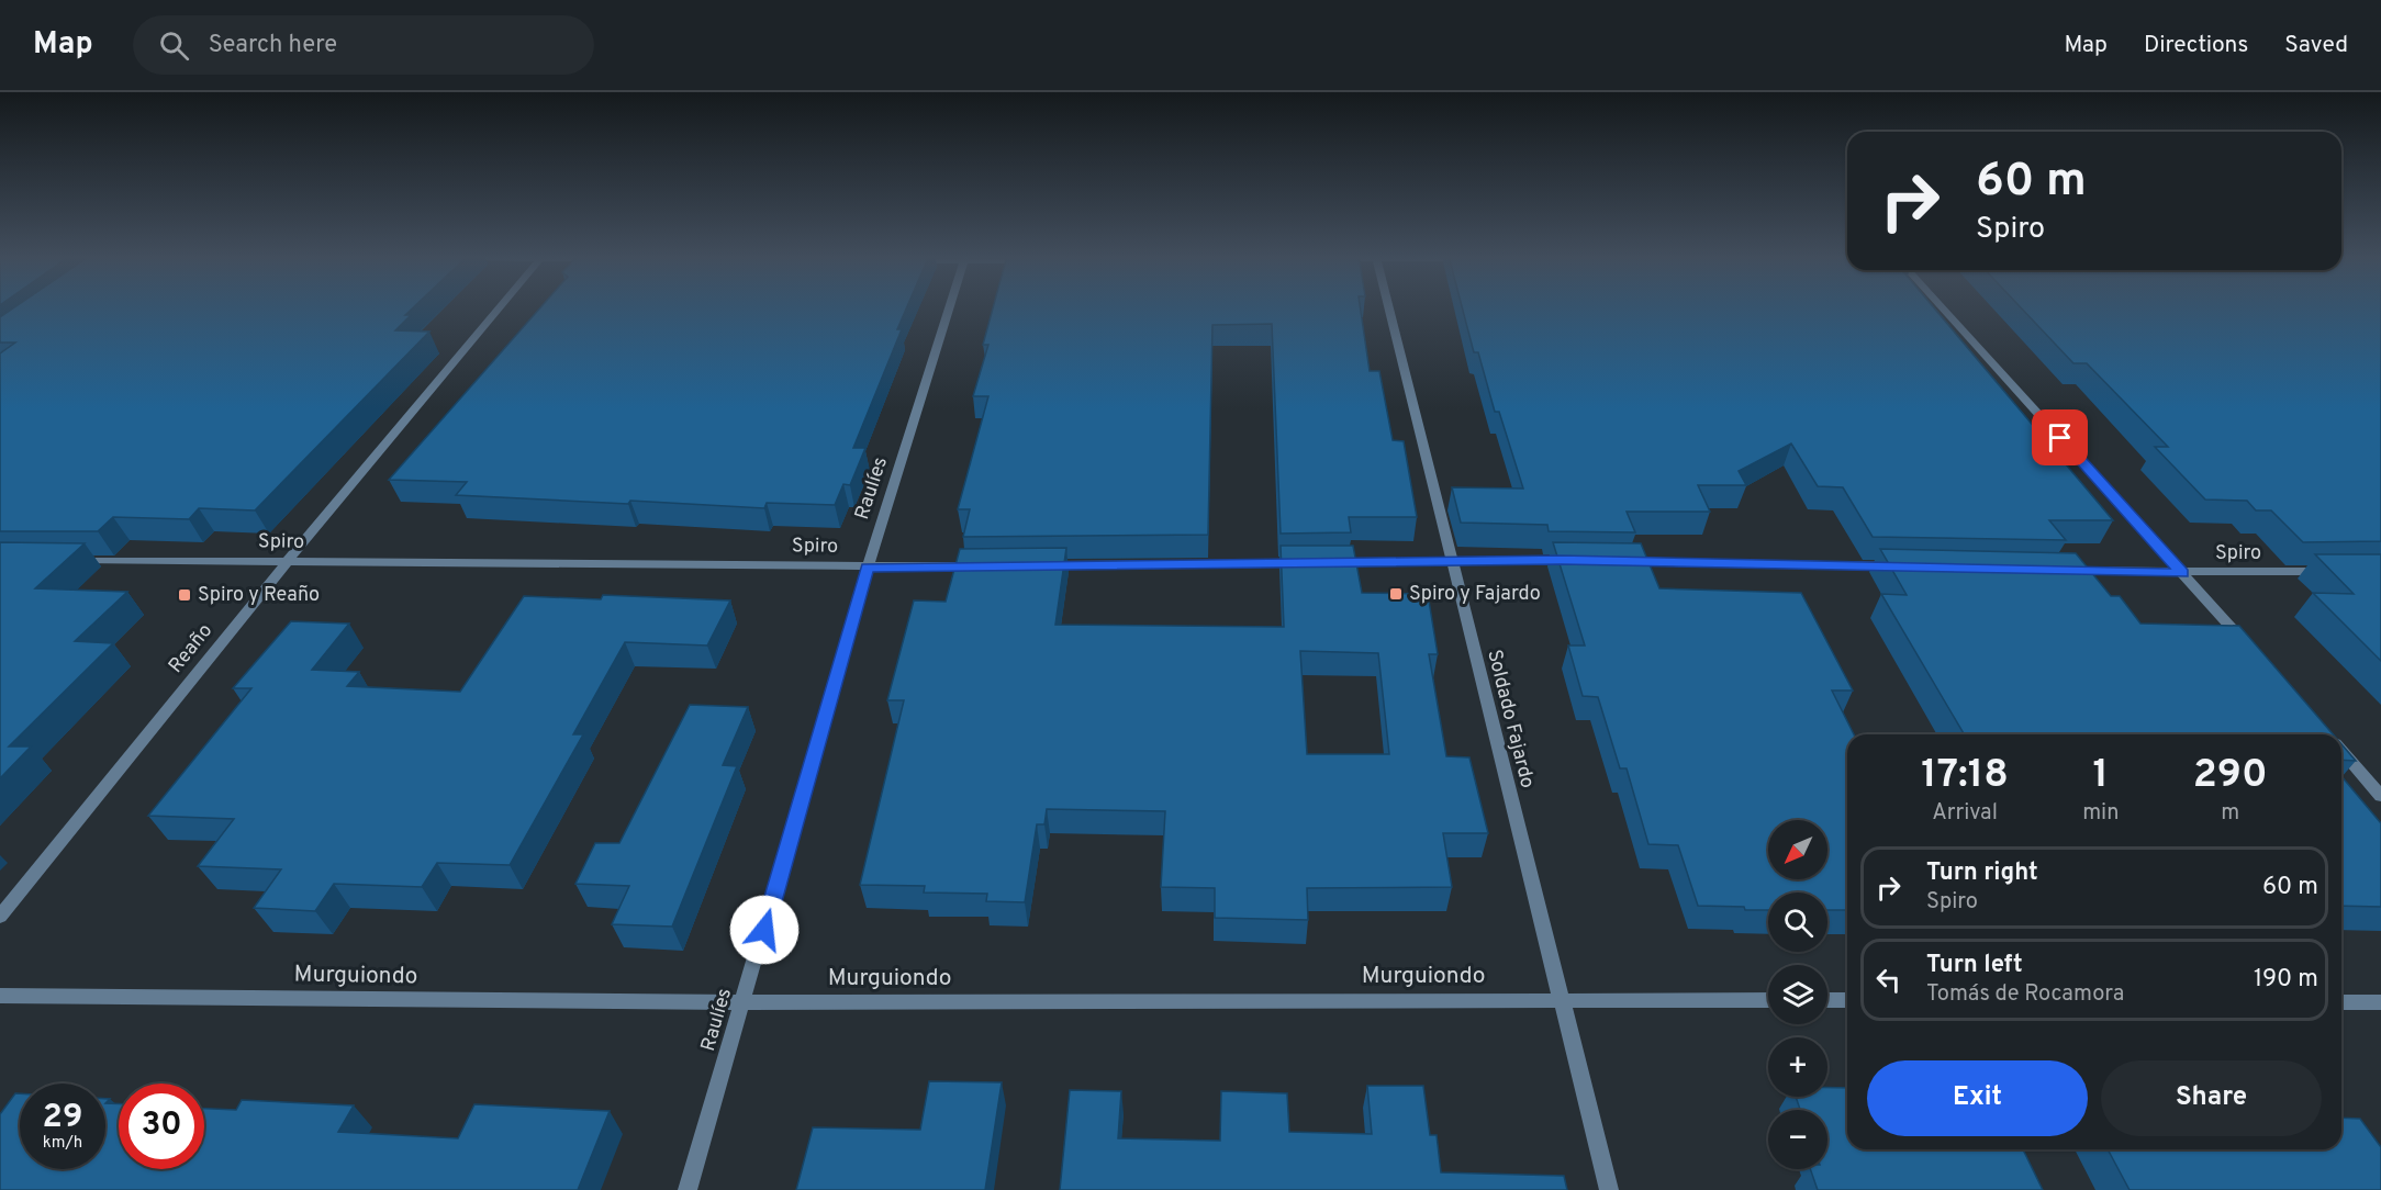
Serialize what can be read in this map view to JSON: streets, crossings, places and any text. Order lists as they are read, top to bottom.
{
  "streets": {
    "street": [
      "Raulíes",
      "Spiro",
      "Reaño",
      "Soldado Fajardo",
      "Murguiondo"
    ]
  },
  "crossings": [
    ["Raulíes", "Spiro"],
    ["Raulíes", "Murguiondo"],
    ["Spiro", "Reaño"],
    ["Soldado Fajardo", "Murguiondo"]
  ],
  "places": {
    "transit": ["Spiro y Fajardo", "Spiro y Reaño"]
  },
  "north": "bottom left",
  "page": {
    "header": "Map",
    "search": "Search here",
    "nav": ["Map", "Directions", "Saved"],
    "turn": ["60 m", "Spiro"],
    "eta": [
      "17:18",
      "Arrival",
      "1",
      "min",
      "290",
      "m"
    ],
    "map_buttons": ["+", "−"],
    "list": [
      {
        "name": "Turn right",
        "note": "Spiro",
        "value": "60 m"
      },
      {
        "name": "Turn left",
        "note": "Tomás de Rocamora",
        "value": "190 m"
      }
    ],
    "buttons": ["Exit", "Share"],
    "speed": "29 km/h",
    "limit": "30"
  }
}
